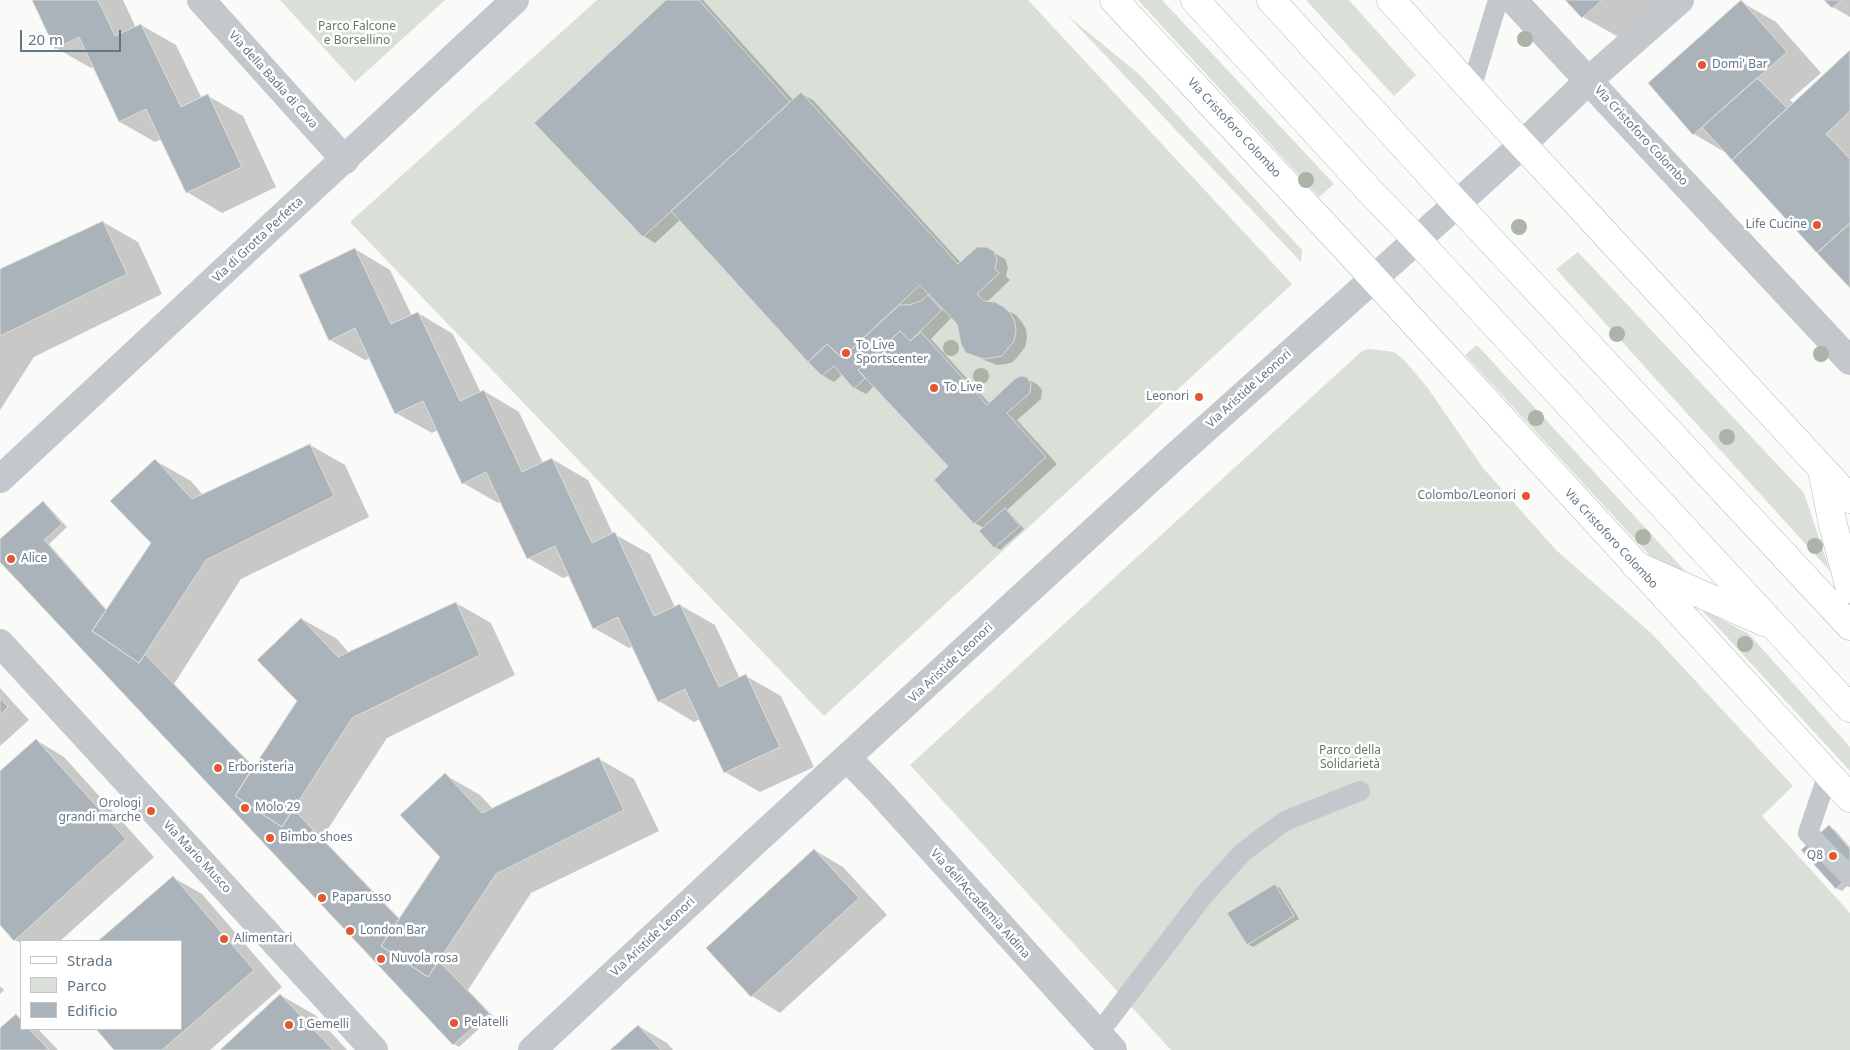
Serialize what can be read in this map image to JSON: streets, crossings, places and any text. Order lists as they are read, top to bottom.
{
  "streets": {
    "main road": ["Via Cristoforo Colombo"],
    "street": [
      "Via della Badia di Cava",
      "Via di Grotta Perfetta",
      "Via Aristide Leonori",
      "Via Mario Musco",
      "Via dell'Accademia Aldina"
    ]
  },
  "crossings": [
    ["Via della Badia di Cava", "Via di Grotta Perfetta"],
    ["Via Cristoforo Colombo", "Via Aristide Leonori"],
    ["Via Aristide Leonori", "Via dell'Accademia Aldina"]
  ],
  "parks": ["Parco Falcone e Borsellino", "Parco della Solidarietà"],
  "places": [
    "Domi' Bar",
    "Life Cucine",
    "To Live Sportscenter",
    "To Live",
    "Leonori",
    "Colombo/Leonori",
    "Alice",
    "Erboristeria",
    "Molo 29",
    "Orologi grandi marche",
    "Bimbo shoes",
    "Q8",
    "Paparusso",
    "London Bar",
    "Alimentari",
    "Nuvola rosa",
    "Pelatelli",
    "I Gemelli"
  ],
  "legend": ["Strada", "Parco", "Edificio"],
  "scale_bar": "20 m"
}
